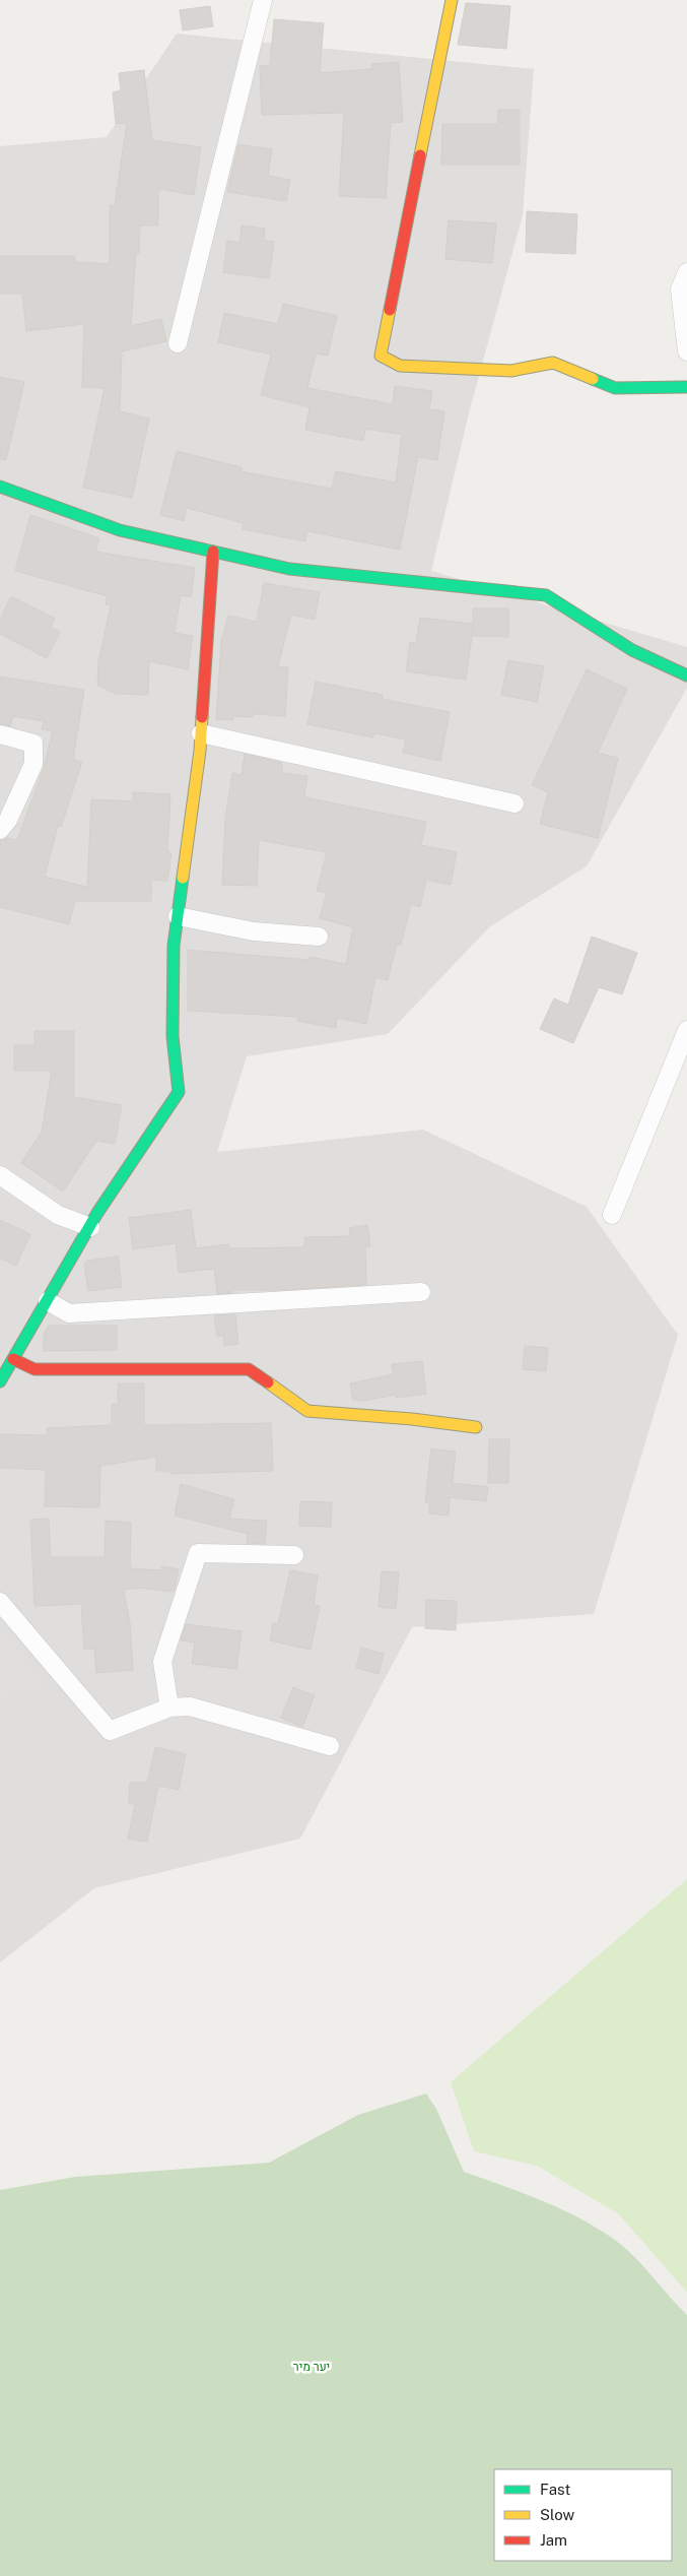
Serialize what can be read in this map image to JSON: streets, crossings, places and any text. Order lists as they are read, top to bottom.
{
  "parks": ["יער מיר"],
  "legend": ["Fast", "Slow", "Jam"]
}
